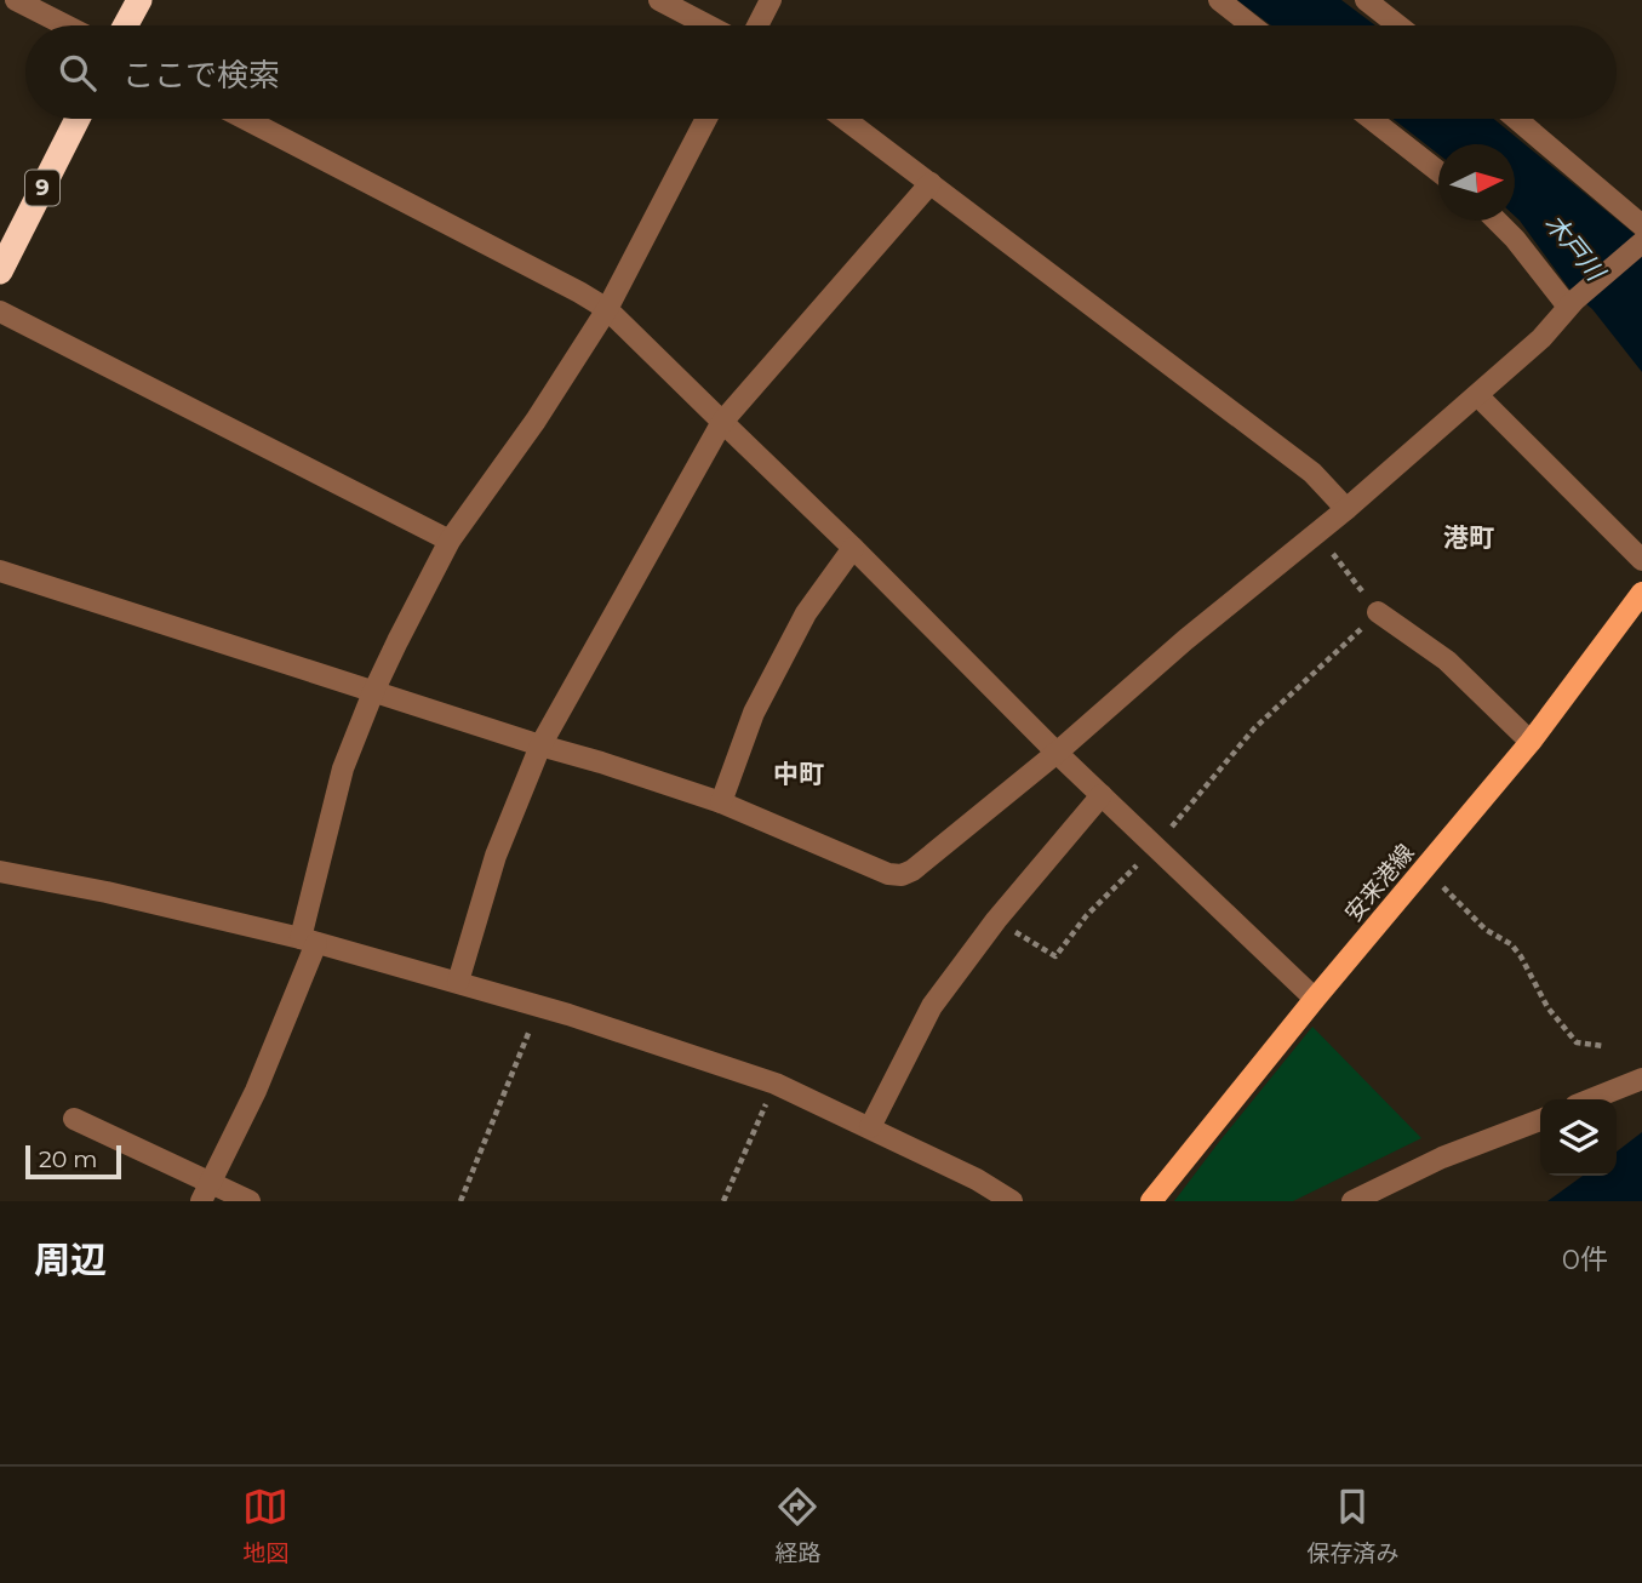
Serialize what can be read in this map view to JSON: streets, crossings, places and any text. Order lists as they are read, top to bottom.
{
  "streets": {
    "highway": ["9"],
    "main road": ["安来港線"]
  },
  "districts": ["港町", "中町"],
  "water": ["木戸川"],
  "scale_bar": "20 m",
  "north": "right",
  "page": {
    "search": "ここで検索",
    "scale": "20 m",
    "heading": ["周辺", "0件"],
    "nav": ["地図", "経路", "保存済み"]
  }
}
